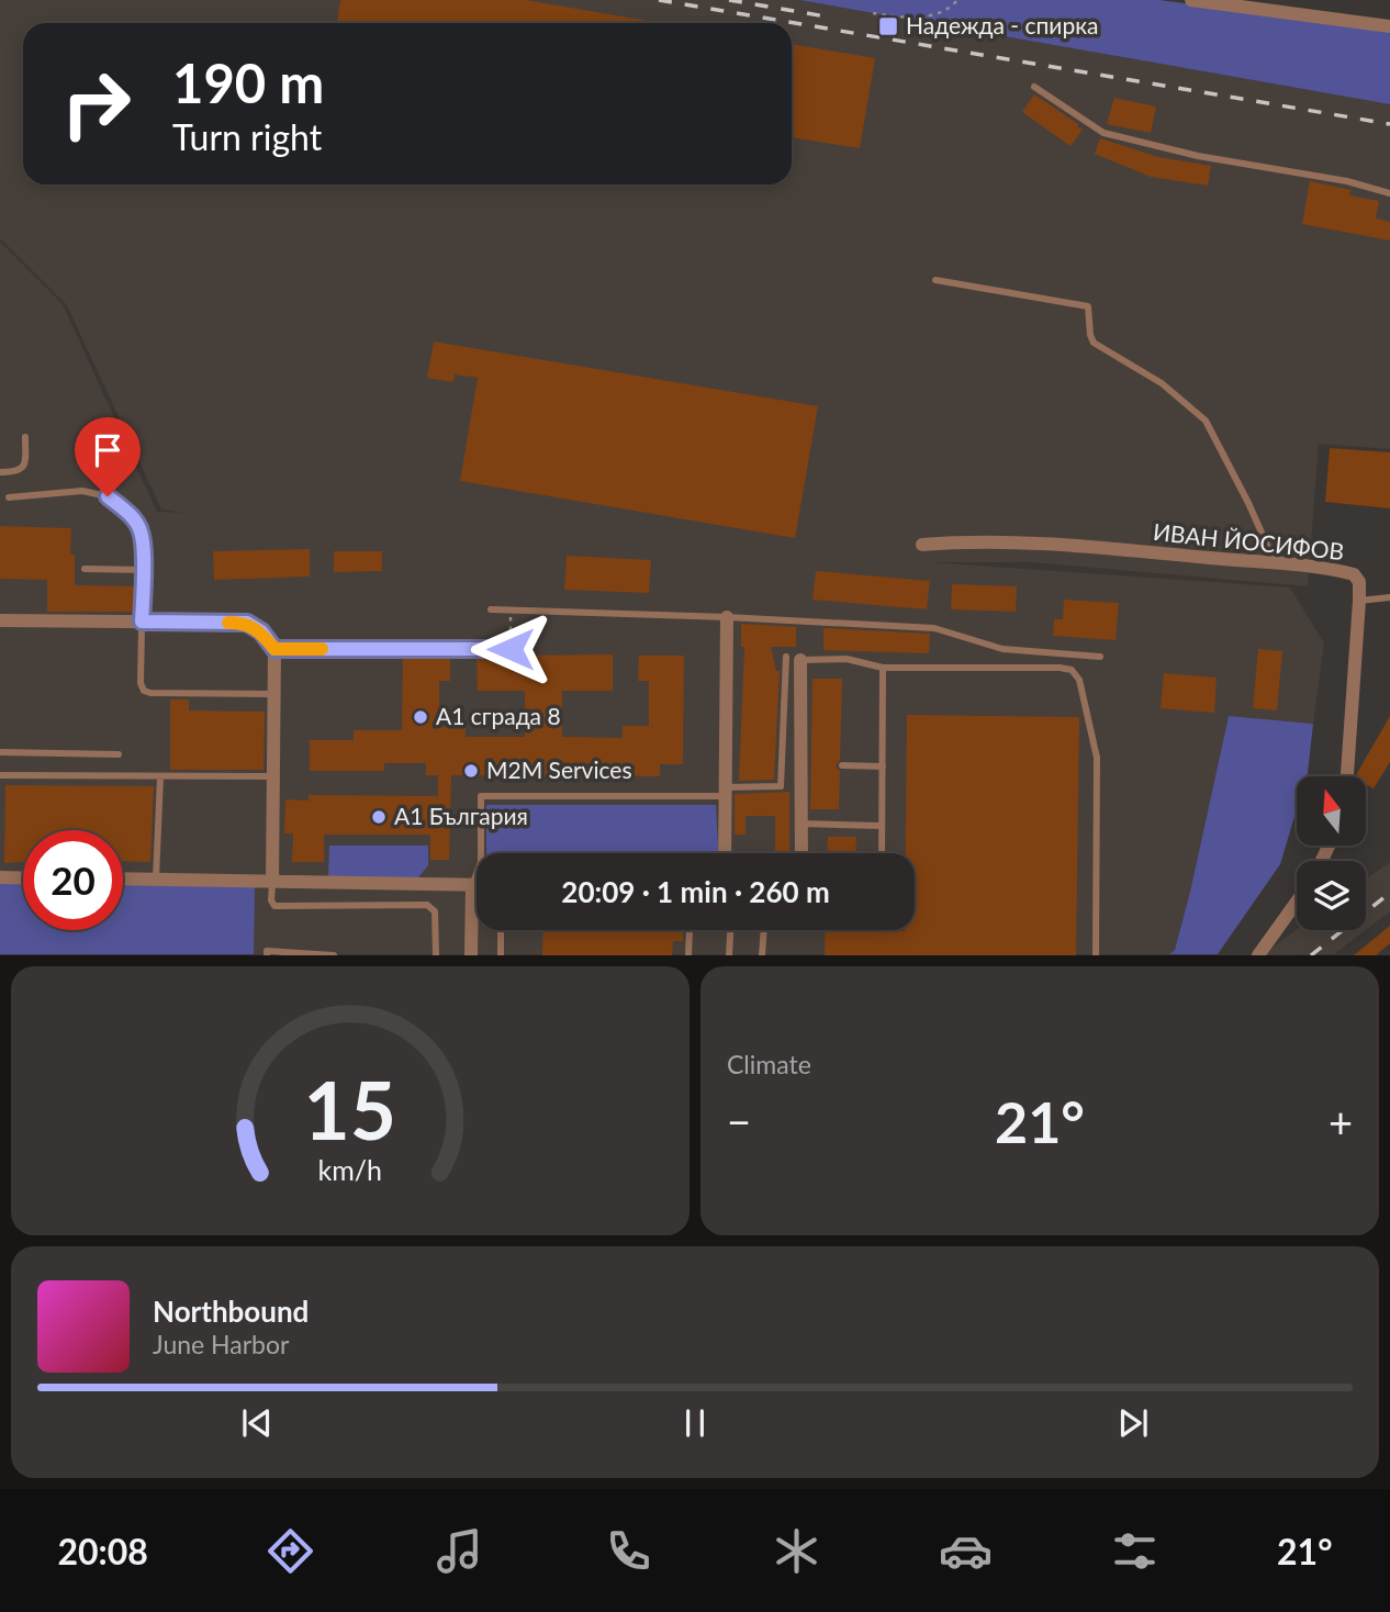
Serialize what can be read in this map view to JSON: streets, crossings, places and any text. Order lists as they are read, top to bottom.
{
  "streets": {
    "street": ["ИВАН ЙОСИФОВ"]
  },
  "places": {
    "transit": ["Надежда - спирка"],
    "other": ["А1 сграда 8", "M2M Services", "А1 България"]
  },
  "north": "top",
  "page": {
    "turn": ["190 m", "Turn right"],
    "limit": "20",
    "trip": "20:09 · 1 min · 260 m",
    "tile": "Climate",
    "heat": ["−", "21°", "+"],
    "song": ["Northbound", "June Harbor"],
    "tabs": ["20:08", "21°"],
    "gauge": ["15", "km/h"]
  }
}
